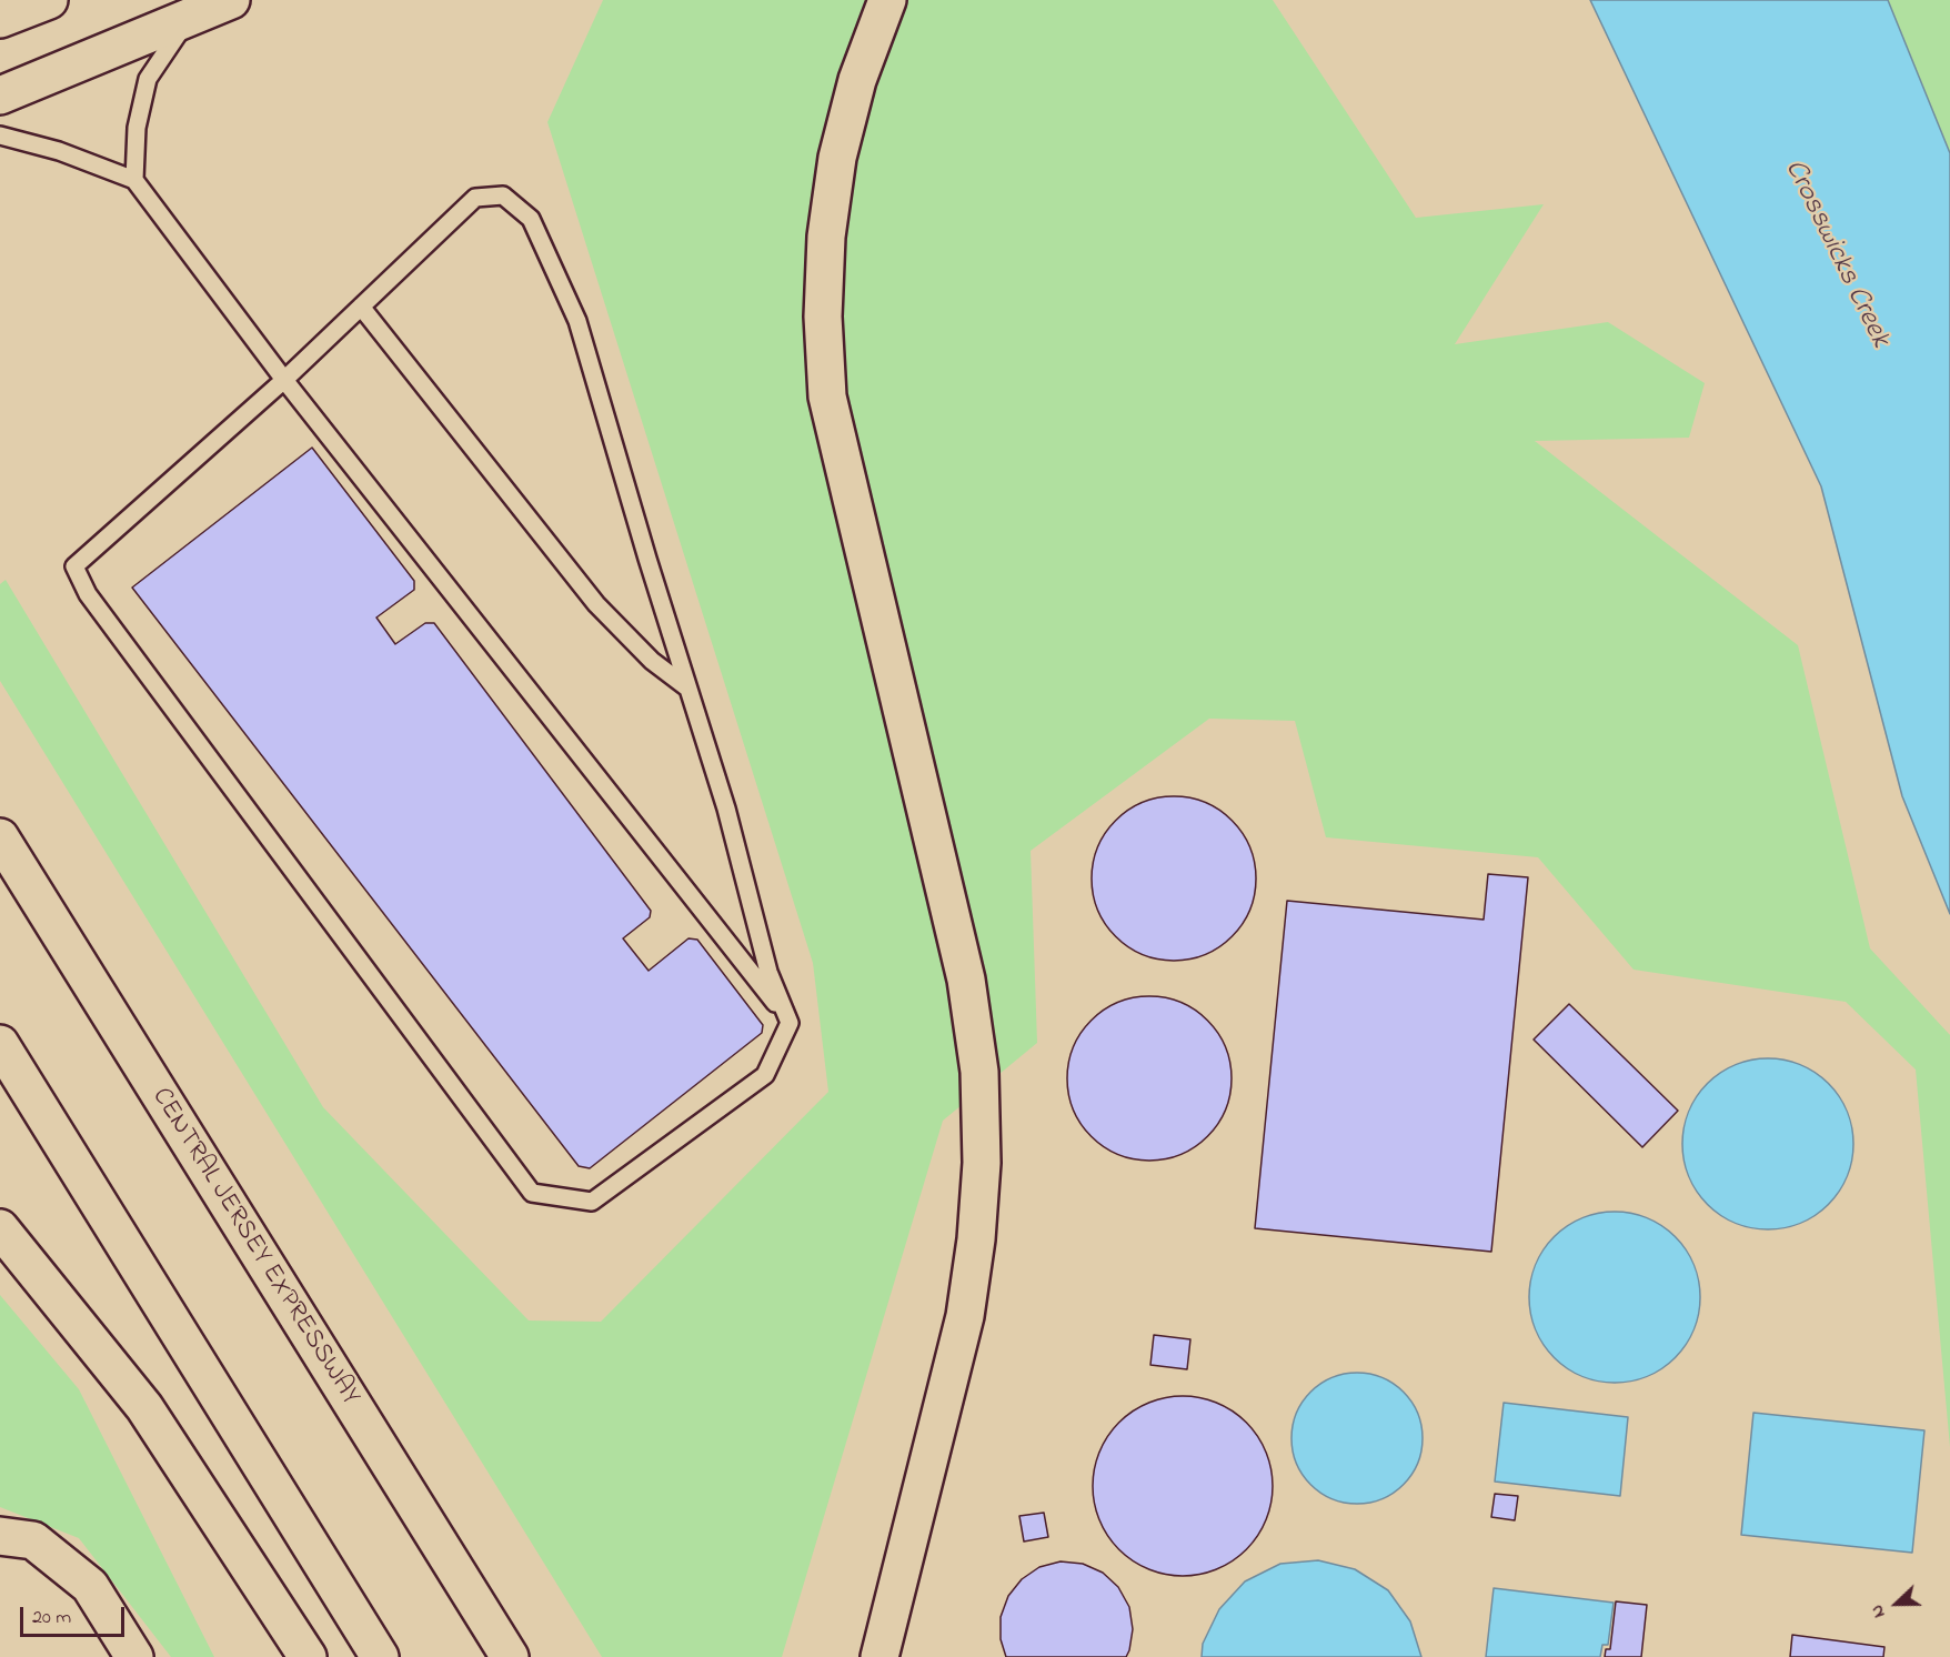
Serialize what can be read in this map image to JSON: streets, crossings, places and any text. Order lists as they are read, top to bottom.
{
  "streets": {
    "main road": ["CENTRAL JERSEY EXPRESSWAY"]
  },
  "water": ["Crosswicks Creek"],
  "scale_bar": "20 m",
  "north": "left"
}
